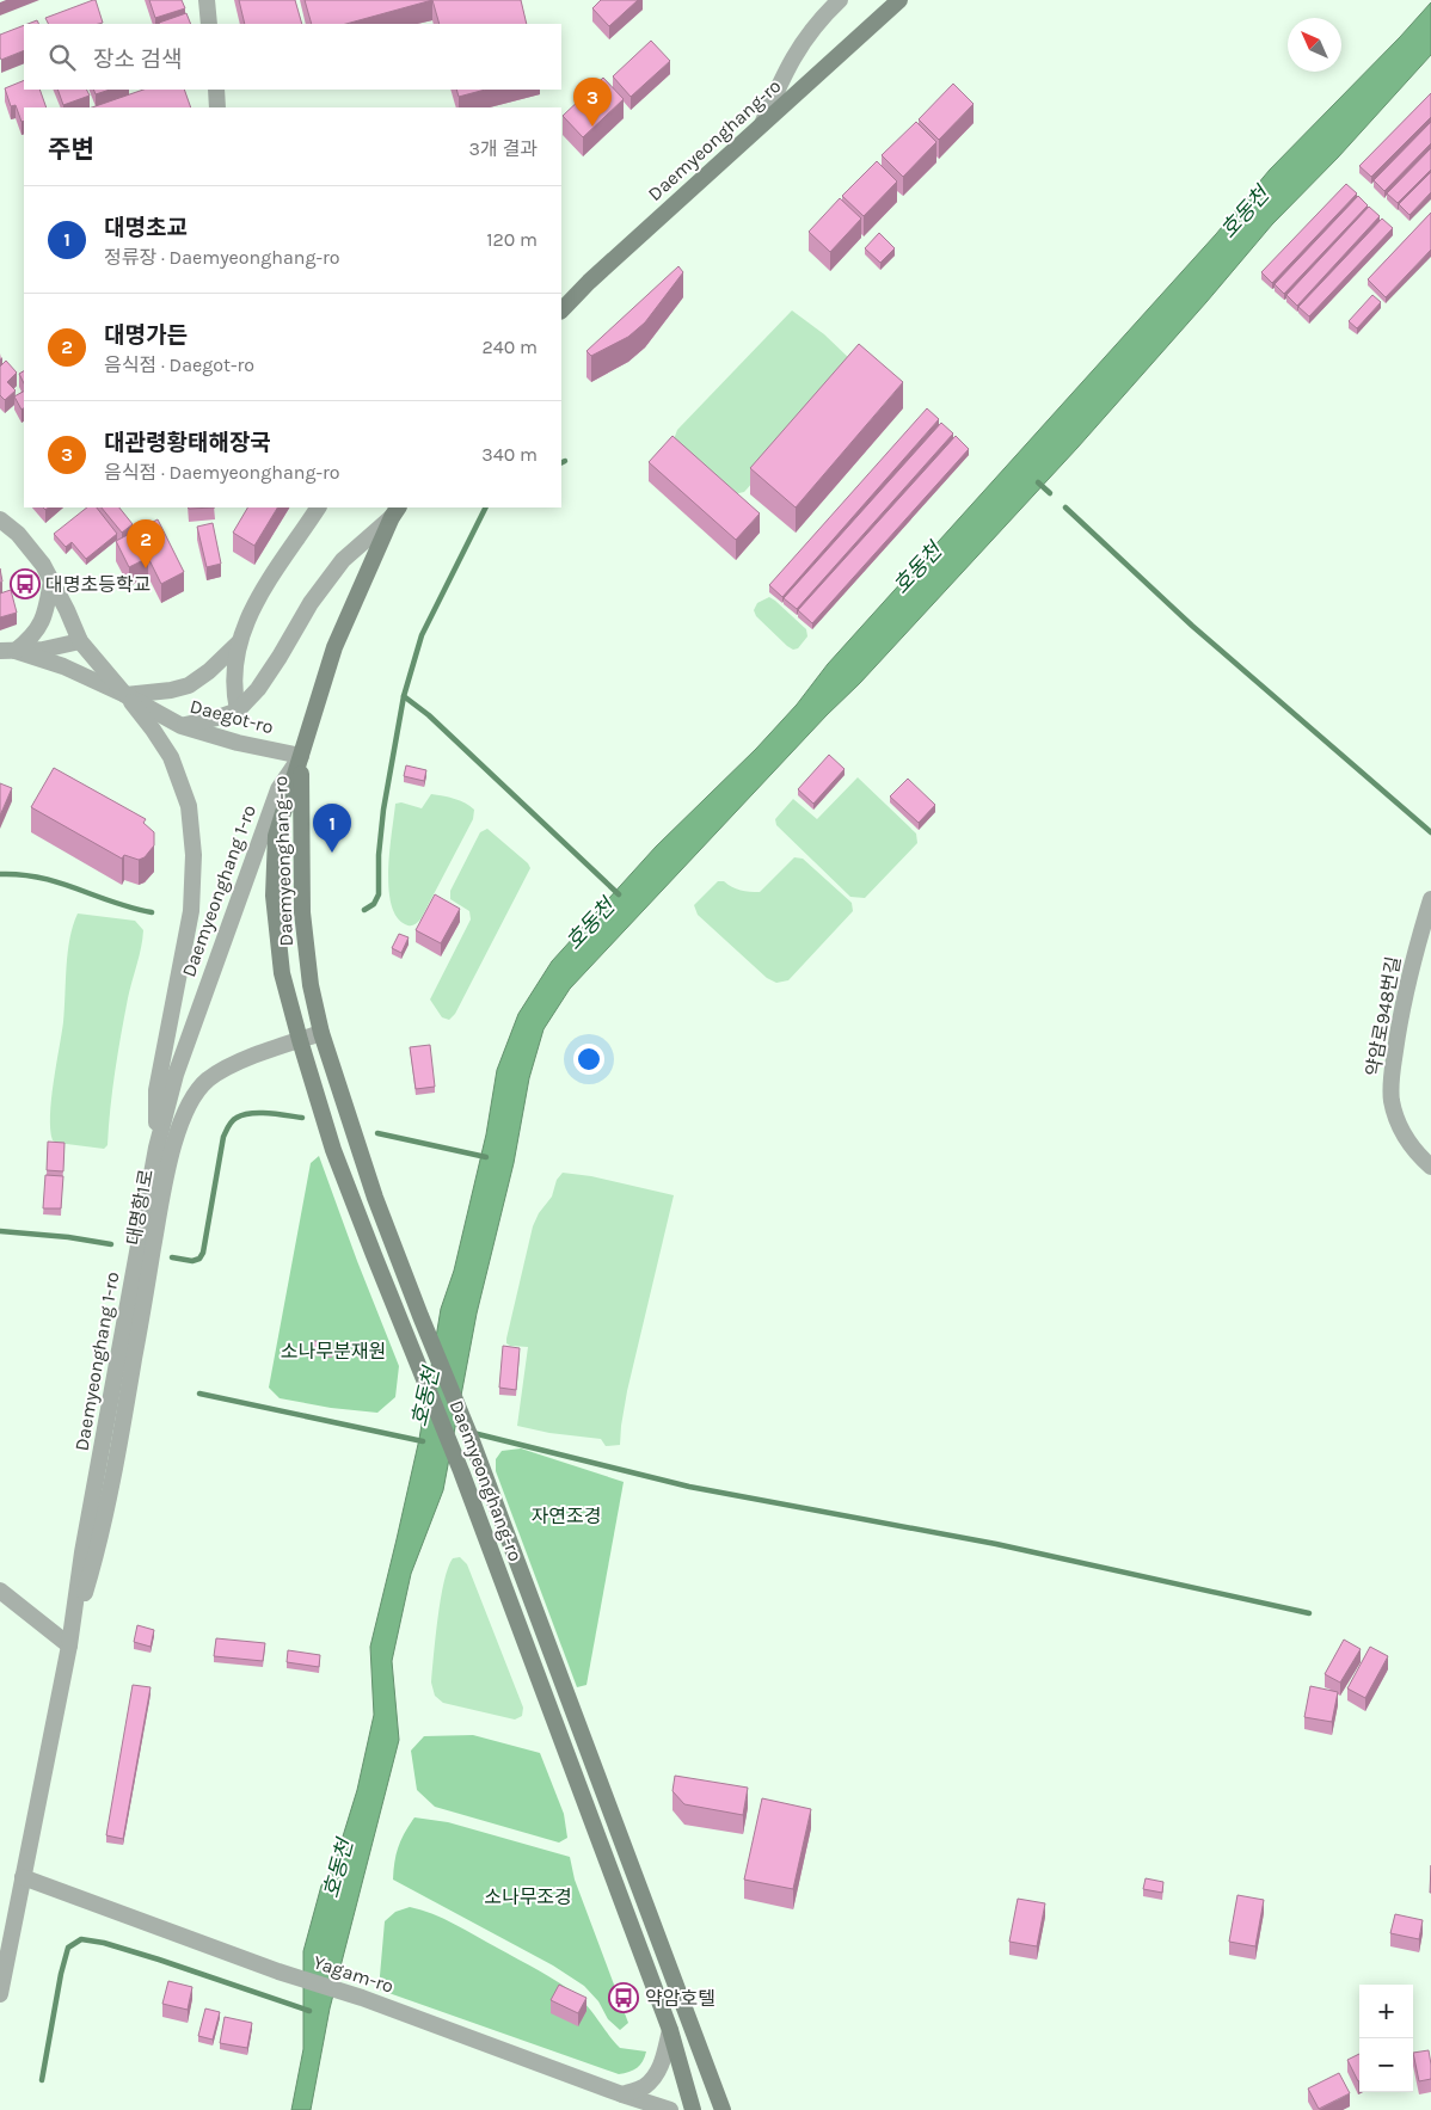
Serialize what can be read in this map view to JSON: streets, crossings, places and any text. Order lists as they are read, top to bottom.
{
  "streets": {
    "main road": ["Daemyeonghang-ro"],
    "street": [
      "Daegot-ro",
      "Daemyeonghang 1-ro",
      "약암로948번길",
      "대명항1로",
      "Yagam-ro"
    ]
  },
  "crossings": [
    ["Daemyeonghang-ro", "Daegot-ro"],
    ["Daemyeonghang-ro", "Daemyeonghang 1-ro"],
    ["Daemyeonghang-ro", "대명항1로"],
    ["Daegot-ro", "Daemyeonghang 1-ro"],
    ["Daemyeonghang 1-ro", "대명항1로"],
    ["Daemyeonghang 1-ro", "Yagam-ro"]
  ],
  "water": ["호동천"],
  "parks": ["소나무분재원", "자연조경", "소나무조경"],
  "places": {
    "bus stop": ["대명초등학교", "약암호텔"]
  },
  "north": "top left",
  "page": {
    "search": "장소 검색",
    "pins": ["3", "2", "1"],
    "heading": ["주변", "3개 결과"],
    "list": [
      {
        "mark": "1",
        "name": "대명초교",
        "note": "정류장 · Daemyeonghang-ro",
        "value": "120 m"
      },
      {
        "mark": "2",
        "name": "대명가든",
        "note": "음식점 · Daegot-ro",
        "value": "240 m"
      },
      {
        "mark": "3",
        "name": "대관령황태해장국",
        "note": "음식점 · Daemyeonghang-ro",
        "value": "340 m"
      }
    ],
    "map_buttons": ["+", "−"]
  }
}
